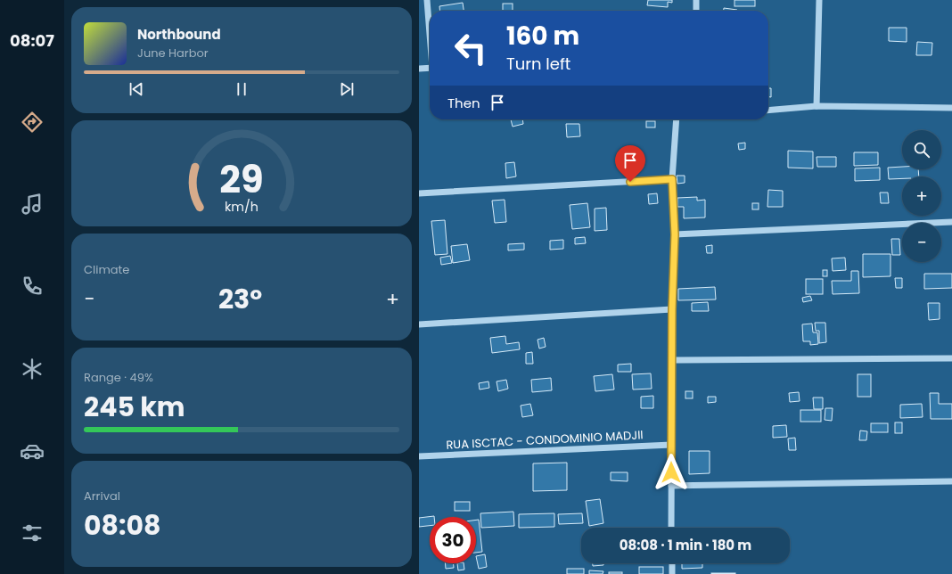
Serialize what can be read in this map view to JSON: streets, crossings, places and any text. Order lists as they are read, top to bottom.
{
  "streets": {
    "street": ["RUA ISCTAC - CONDOMINIO MADJII"]
  },
  "page": {
    "tabs": "08:07",
    "turn": ["160 m", "Turn left"],
    "song": ["Northbound", "June Harbor"],
    "then": "Then",
    "map_buttons": ["+", "−"],
    "tile": [
      "Climate",
      ["Range · 49%", "245 km"],
      ["Arrival", "08:08"]
    ],
    "heat": ["−", "23°", "+"],
    "limit": "30",
    "trip": "08:08 · 1 min · 180 m",
    "gauge": ["29", "km/h"]
  }
}
